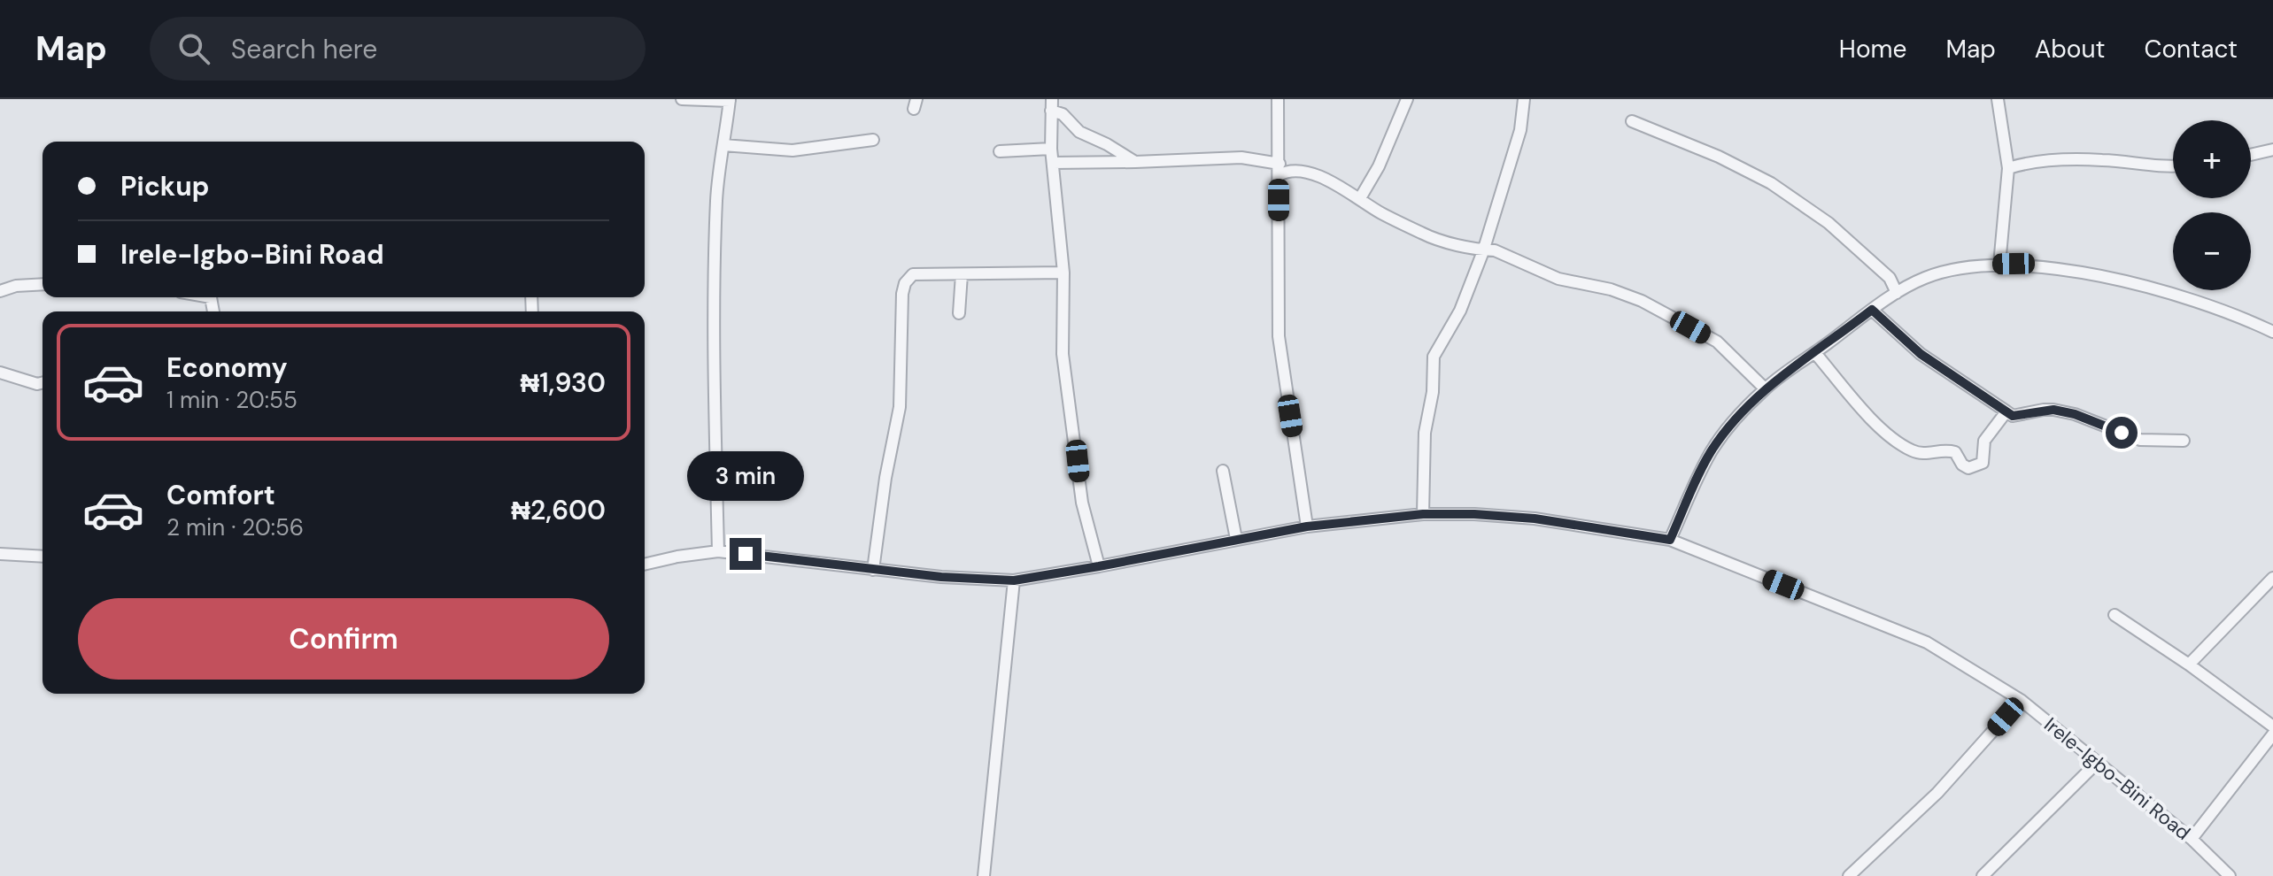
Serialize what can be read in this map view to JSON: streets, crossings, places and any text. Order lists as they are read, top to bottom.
{
  "streets": {
    "street": ["Irele-Igbo-Bini Road"]
  },
  "page": {
    "header": "Map",
    "search": "Search here",
    "nav": [
      "Home",
      "Map",
      "About",
      "Contact"
    ],
    "map_buttons": ["+", "−"],
    "banner": ["Pickup", "Irele-Igbo-Bini Road"],
    "list": [
      {
        "name": "Economy",
        "note": "1 min · 20:55",
        "value": "₦1,930"
      },
      {
        "name": "Comfort",
        "note": "2 min · 20:56",
        "value": "₦2,600"
      }
    ],
    "bubble": "3 min",
    "buttons": "Confirm"
  }
}
